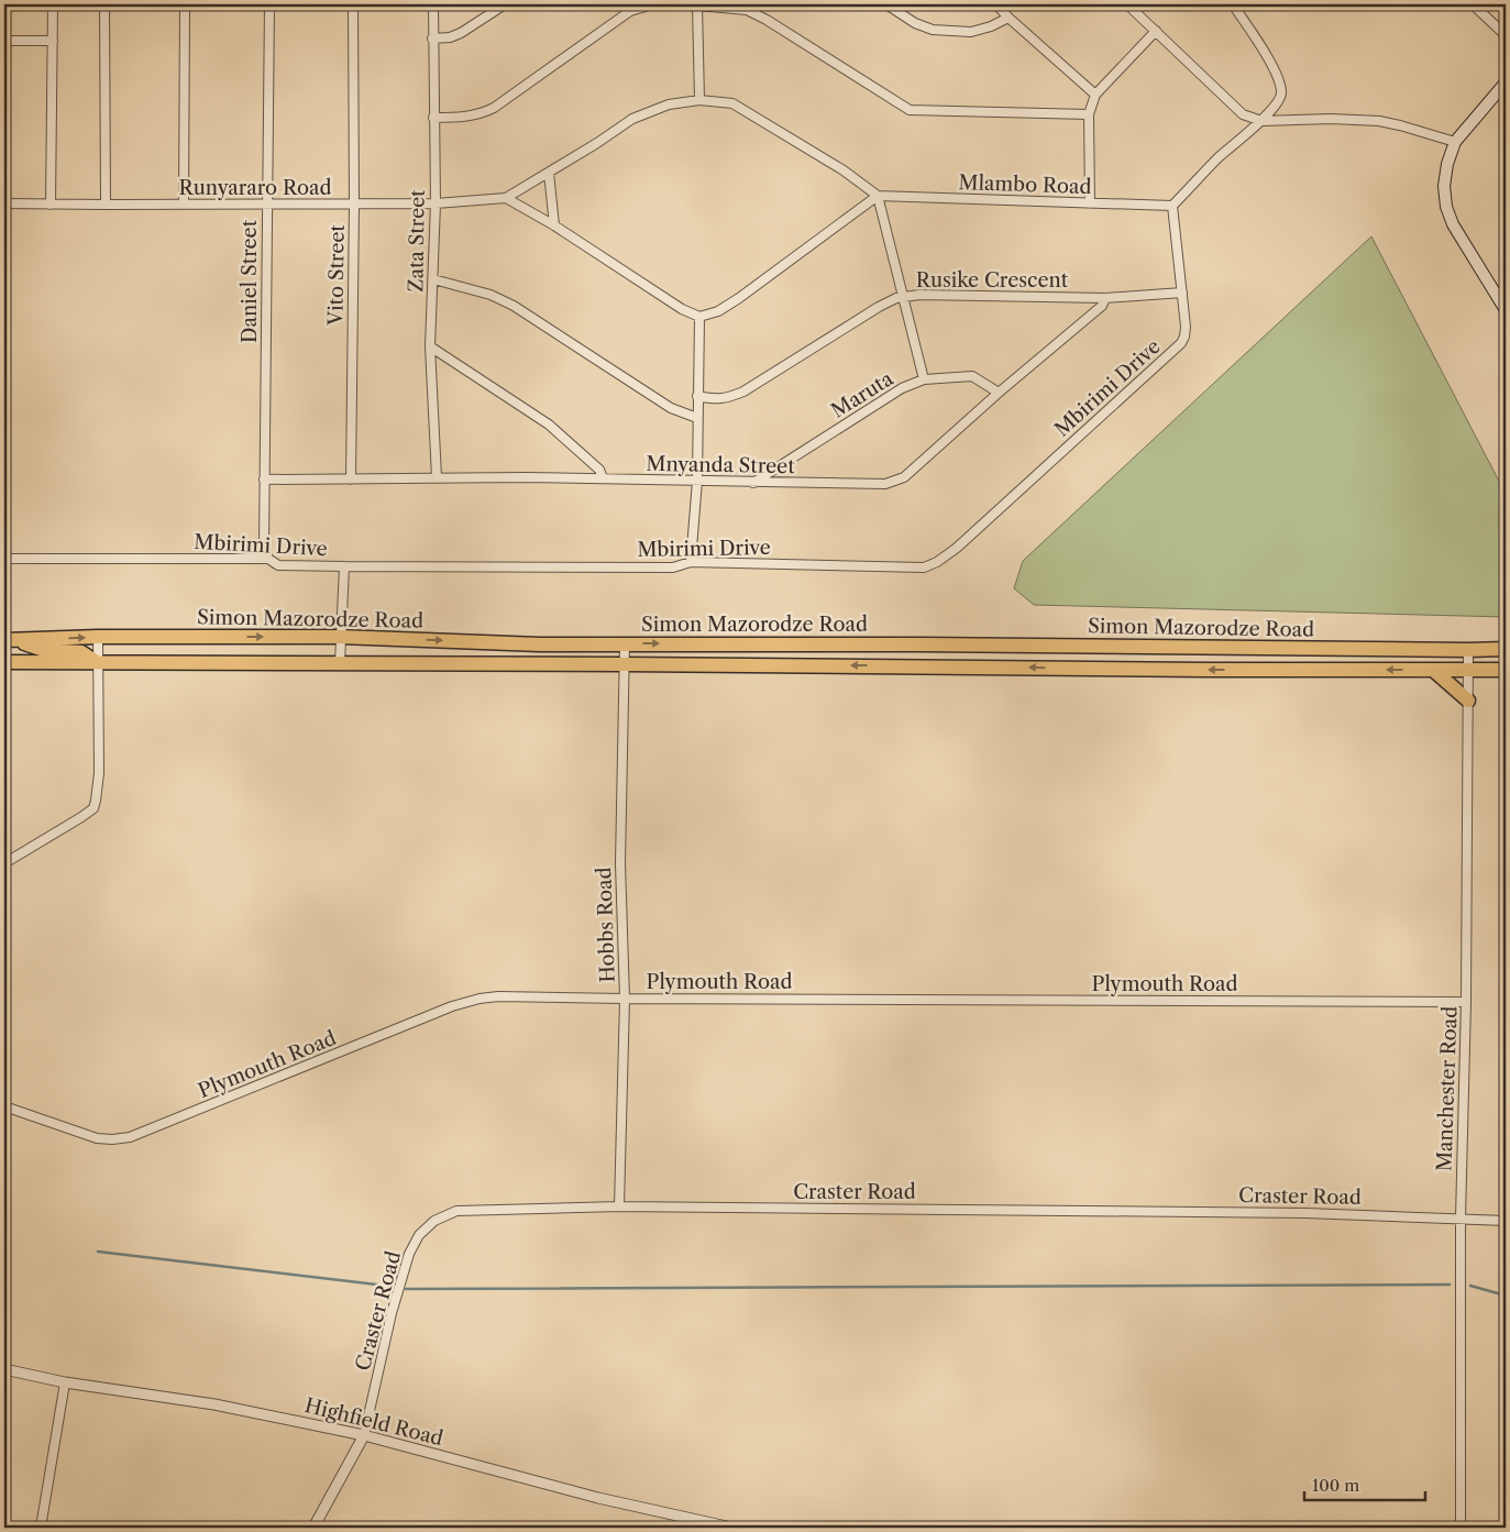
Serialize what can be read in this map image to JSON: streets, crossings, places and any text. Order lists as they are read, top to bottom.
{
  "streets": {
    "highway": ["Simon Mazorodze Road"],
    "street": [
      "Mlambo Road",
      "Runyararo Road",
      "Zata Street",
      "Vito Street",
      "Rusike Crescent",
      "Daniel Street",
      "Mbirimi Drive",
      "Maruta",
      "Mnyanda Street",
      "Hobbs Road",
      "Plymouth Road",
      "Manchester Road",
      "Craster Road",
      "Highfield Road"
    ]
  },
  "crossings": [
    ["Mlambo Road", "Mbirimi Drive"],
    ["Runyararo Road", "Zata Street"],
    ["Runyararo Road", "Vito Street"],
    ["Runyararo Road", "Daniel Street"],
    ["Zata Street", "Mnyanda Street"],
    ["Vito Street", "Mnyanda Street"],
    ["Rusike Crescent", "Mbirimi Drive"],
    ["Rusike Crescent", "Mnyanda Street"],
    ["Daniel Street", "Mbirimi Drive"],
    ["Daniel Street", "Mnyanda Street"],
    ["Maruta", "Mnyanda Street"],
    ["Simon Mazorodze Road", "Hobbs Road"],
    ["Simon Mazorodze Road", "Manchester Road"],
    ["Hobbs Road", "Plymouth Road"],
    ["Hobbs Road", "Craster Road"],
    ["Plymouth Road", "Manchester Road"],
    ["Manchester Road", "Craster Road"],
    ["Craster Road", "Highfield Road"]
  ],
  "scale_bar": "100 m"
}
